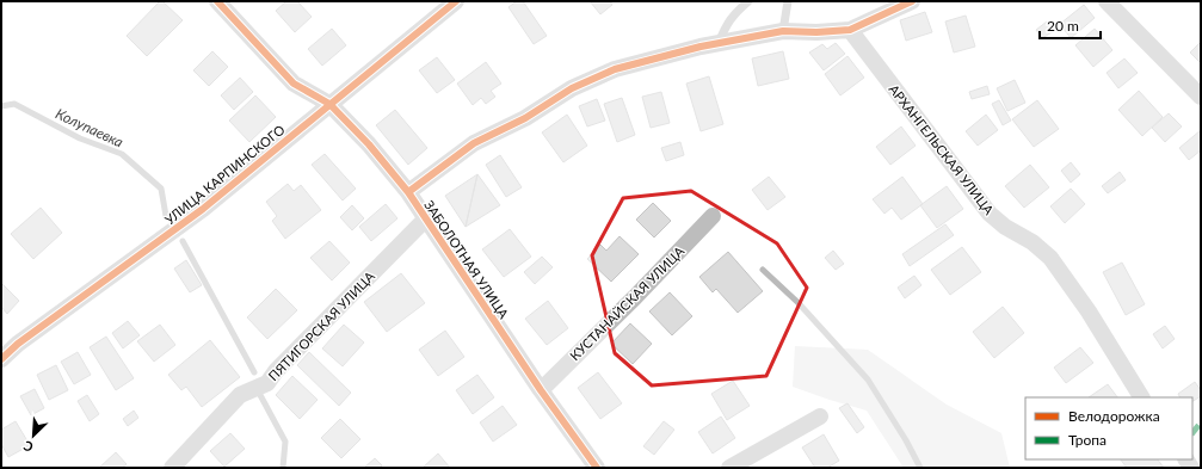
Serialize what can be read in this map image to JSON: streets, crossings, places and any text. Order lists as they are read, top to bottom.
{
  "streets": {
    "street": [
      "АРХАНГЕЛЬСКАЯ УЛИЦА",
      "УЛИЦА КАРПИНСКОГО",
      "ЗАБОЛОТНАЯ УЛИЦА",
      "КУСТАНАЙСКАЯ УЛИЦА",
      "ПЯТИГОРСКАЯ УЛИЦА"
    ]
  },
  "crossings": [
    ["УЛИЦА КАРПИНСКОГО", "ЗАБОЛОТНАЯ УЛИЦА"],
    ["ЗАБОЛОТНАЯ УЛИЦА", "КУСТАНАЙСКАЯ УЛИЦА"],
    ["ЗАБОЛОТНАЯ УЛИЦА", "ПЯТИГОРСКАЯ УЛИЦА"]
  ],
  "water": ["Колупаевка"],
  "legend": ["Велодорожка", "Тропа"],
  "scale_bar": "20 m",
  "north": "bottom left"
}
